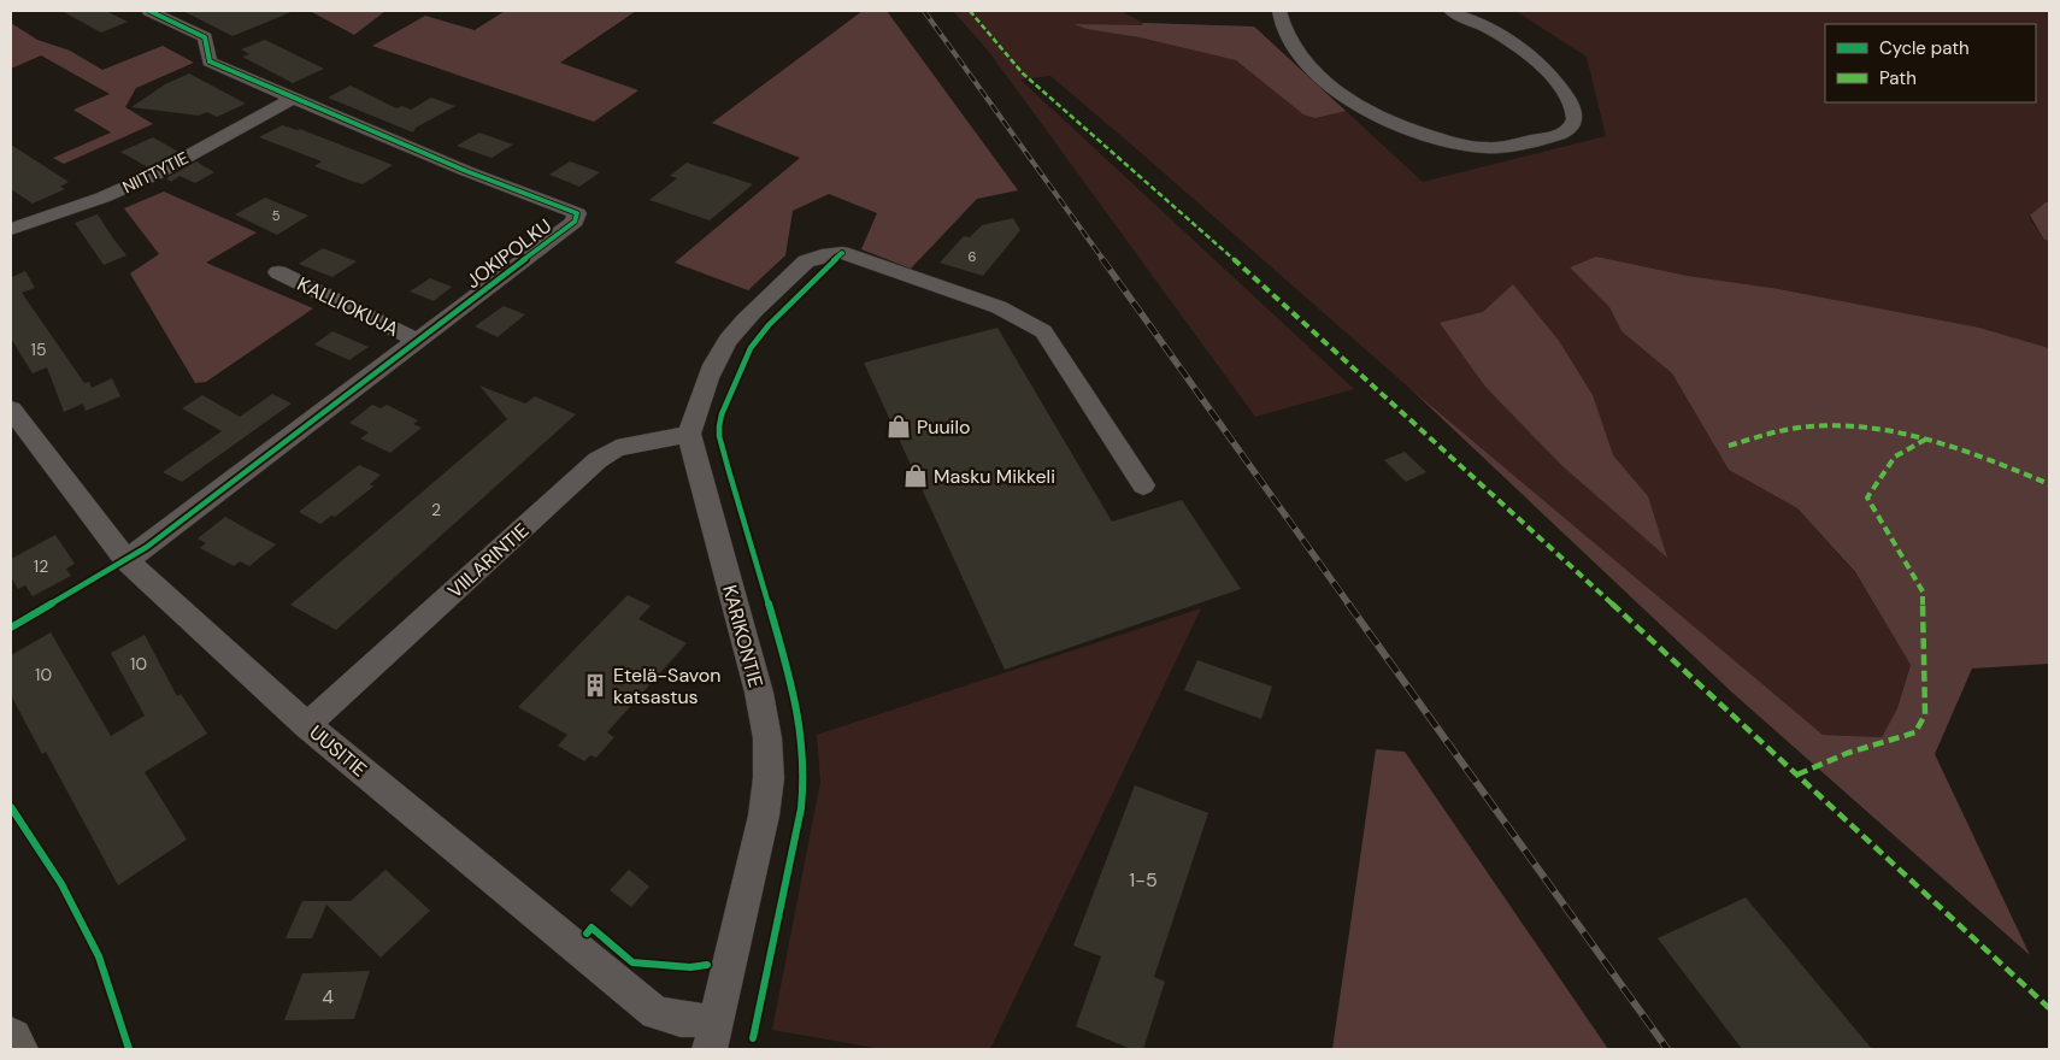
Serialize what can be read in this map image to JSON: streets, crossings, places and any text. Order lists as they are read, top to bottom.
{
  "streets": {
    "street": [
      "NIITTYTIE",
      "JOKIPOLKU",
      "KALLIOKUJA",
      "VIILARINTIE",
      "KARIKONTIE",
      "UUSITIE"
    ]
  },
  "crossings": [
    ["NIITTYTIE", "JOKIPOLKU"],
    ["JOKIPOLKU", "KALLIOKUJA"],
    ["JOKIPOLKU", "UUSITIE"],
    ["VIILARINTIE", "KARIKONTIE"],
    ["VIILARINTIE", "UUSITIE"],
    ["KARIKONTIE", "UUSITIE"]
  ],
  "places": {
    "shop": ["Puuilo", "Masku Mikkeli"],
    "building": ["Etelä-Savon katsastus"]
  },
  "house_numbers": [
    "5",
    "6",
    "15",
    "2",
    "12",
    "10",
    "10",
    "1-5",
    "4"
  ],
  "legend": ["Cycle path", "Path"]
}
